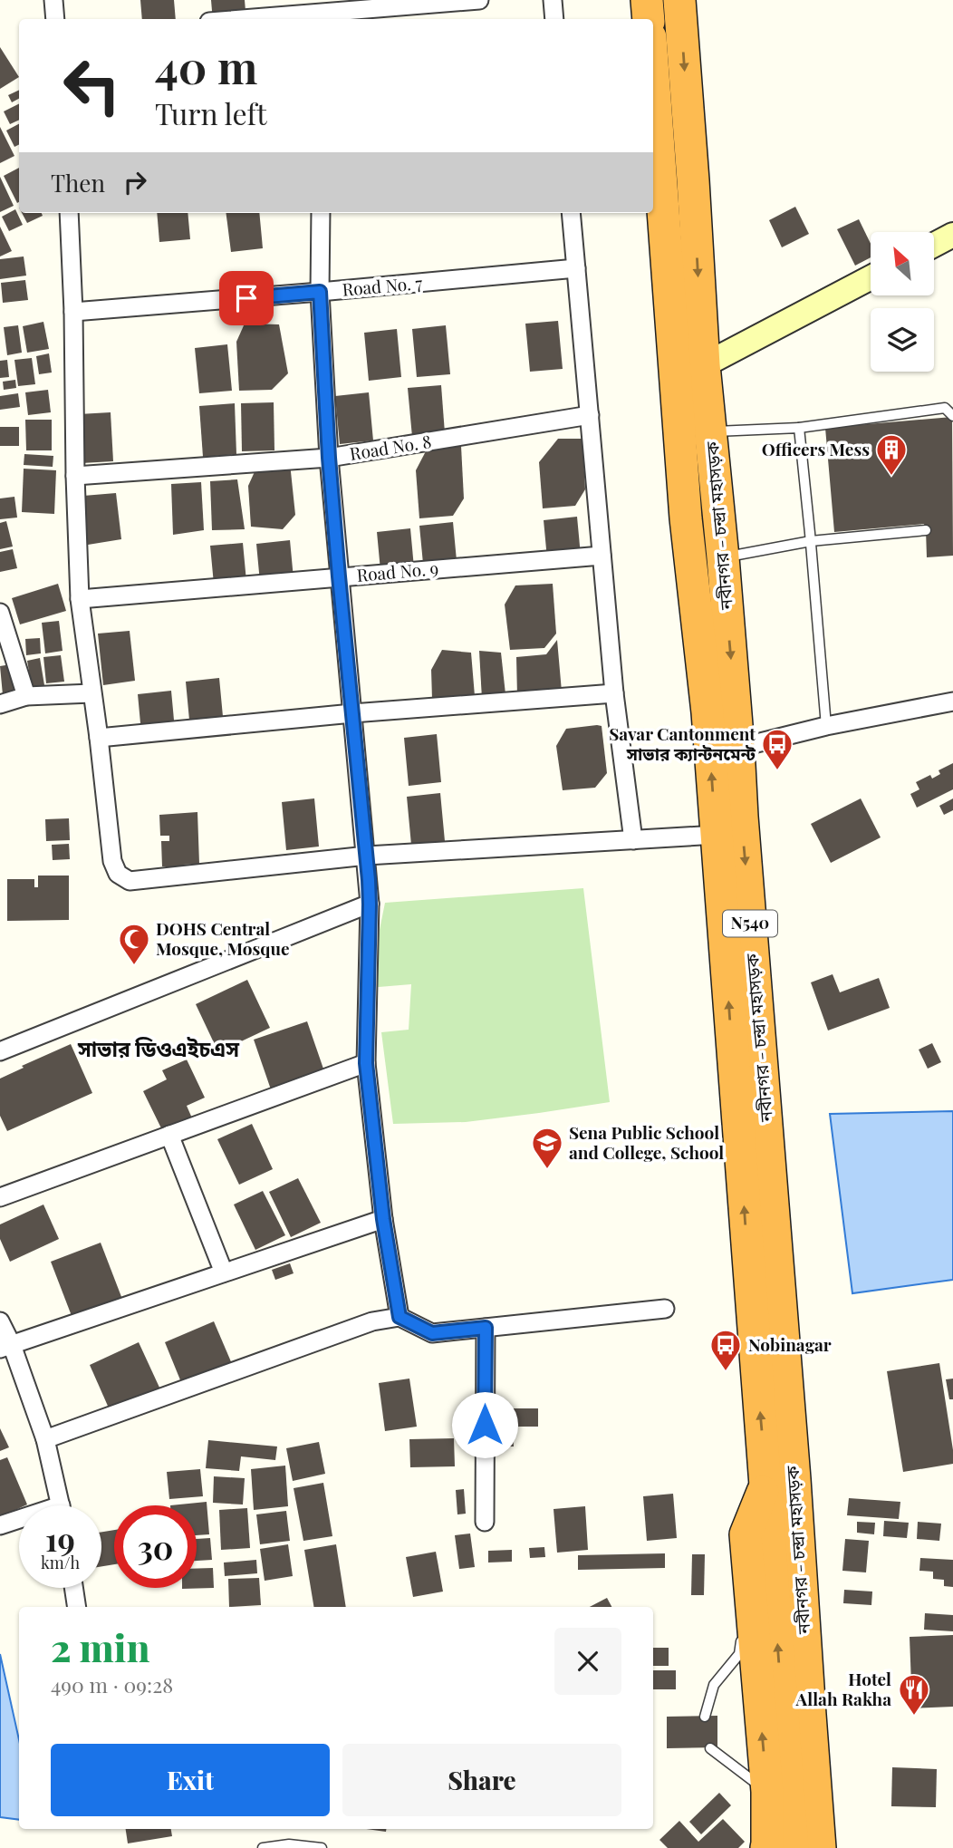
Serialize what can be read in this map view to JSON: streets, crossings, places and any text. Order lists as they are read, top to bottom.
{
  "streets": {
    "highway": ["নবীনগর - চন্দ্রা মহাসড়ক", "N540"],
    "street": ["Road No. 7", "Road No. 8", "Road No. 9"]
  },
  "districts": ["সাভার ডিওএইচএস"],
  "places": {
    "building": ["Officers Mess"],
    "bus stop": ["Savar Cantonment সাভার ক্যান্টনমেন্ট", "Nobinagar"],
    "mosque": ["DOHS Central Mosque, Mosque"],
    "school or university": ["Sena Public School and College, School"],
    "restaurant": ["Hotel Allah Rakha"]
  },
  "north": "top left",
  "page": {
    "turn": ["40 m", "Turn left"],
    "then": "Then",
    "speed": "19 km/h",
    "limit": "30",
    "heading": ["2 min", "490 m · 09:28"],
    "buttons": ["Exit", "Share"]
  }
}
